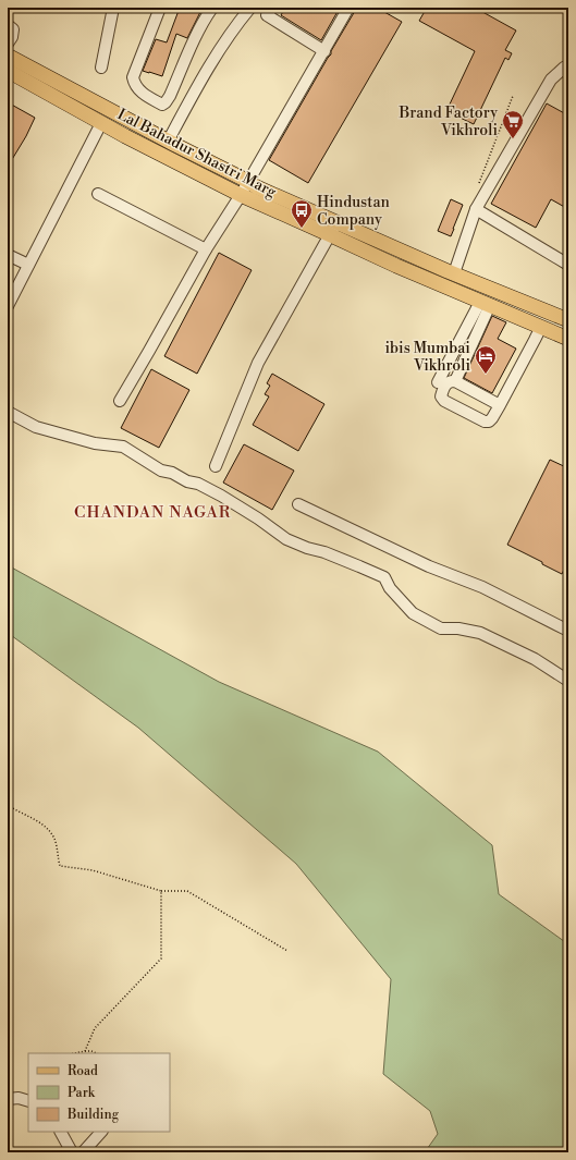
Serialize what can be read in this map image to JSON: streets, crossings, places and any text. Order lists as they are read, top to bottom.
{
  "streets": {
    "main road": ["Lal Bahadur Shastri Marg"]
  },
  "districts": ["CHANDAN NAGAR"],
  "places": {
    "supermarket": ["Brand Factory Vikhroli"],
    "bus stop": ["Hindustan Company"],
    "hotel": ["ibis Mumbai Vikhroli"]
  },
  "legend": ["Road", "Park", "Building"]
}
